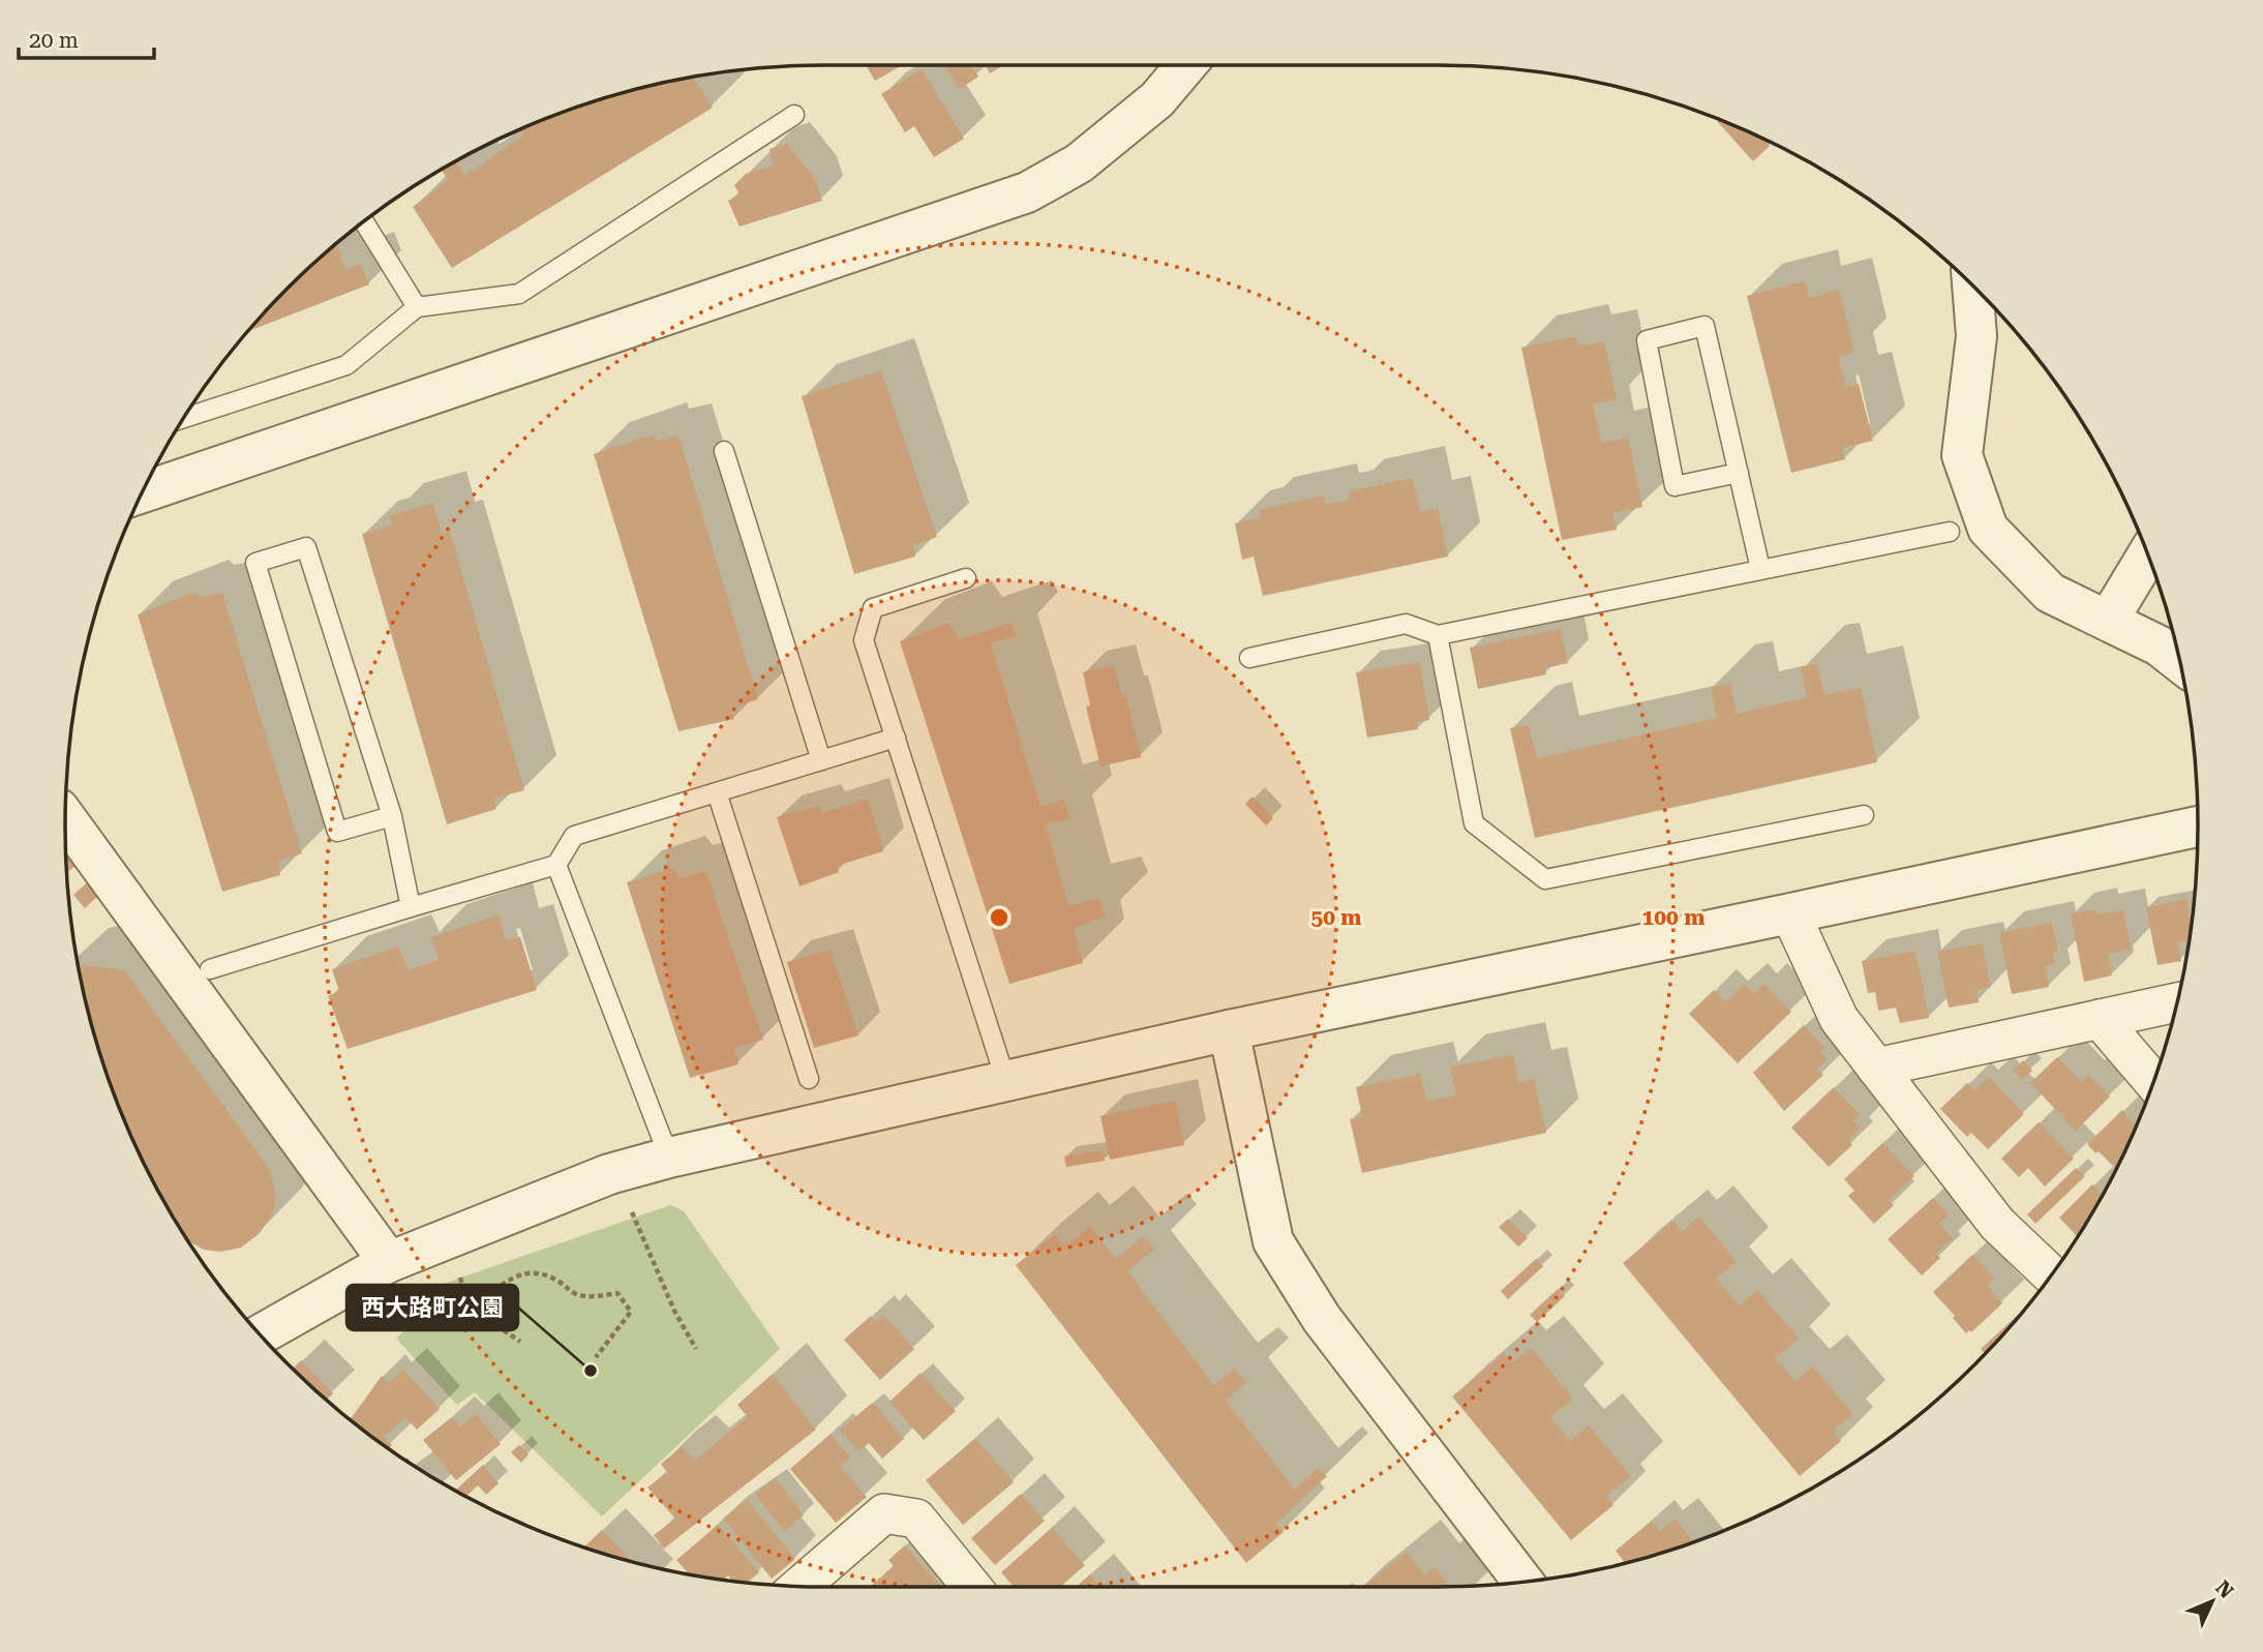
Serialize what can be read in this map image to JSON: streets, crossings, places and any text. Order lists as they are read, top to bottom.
{
  "places": ["西大路町公園"],
  "scale_bar": "20 m",
  "north": "top right",
  "rings": ["50 m", "100 m"]
}
